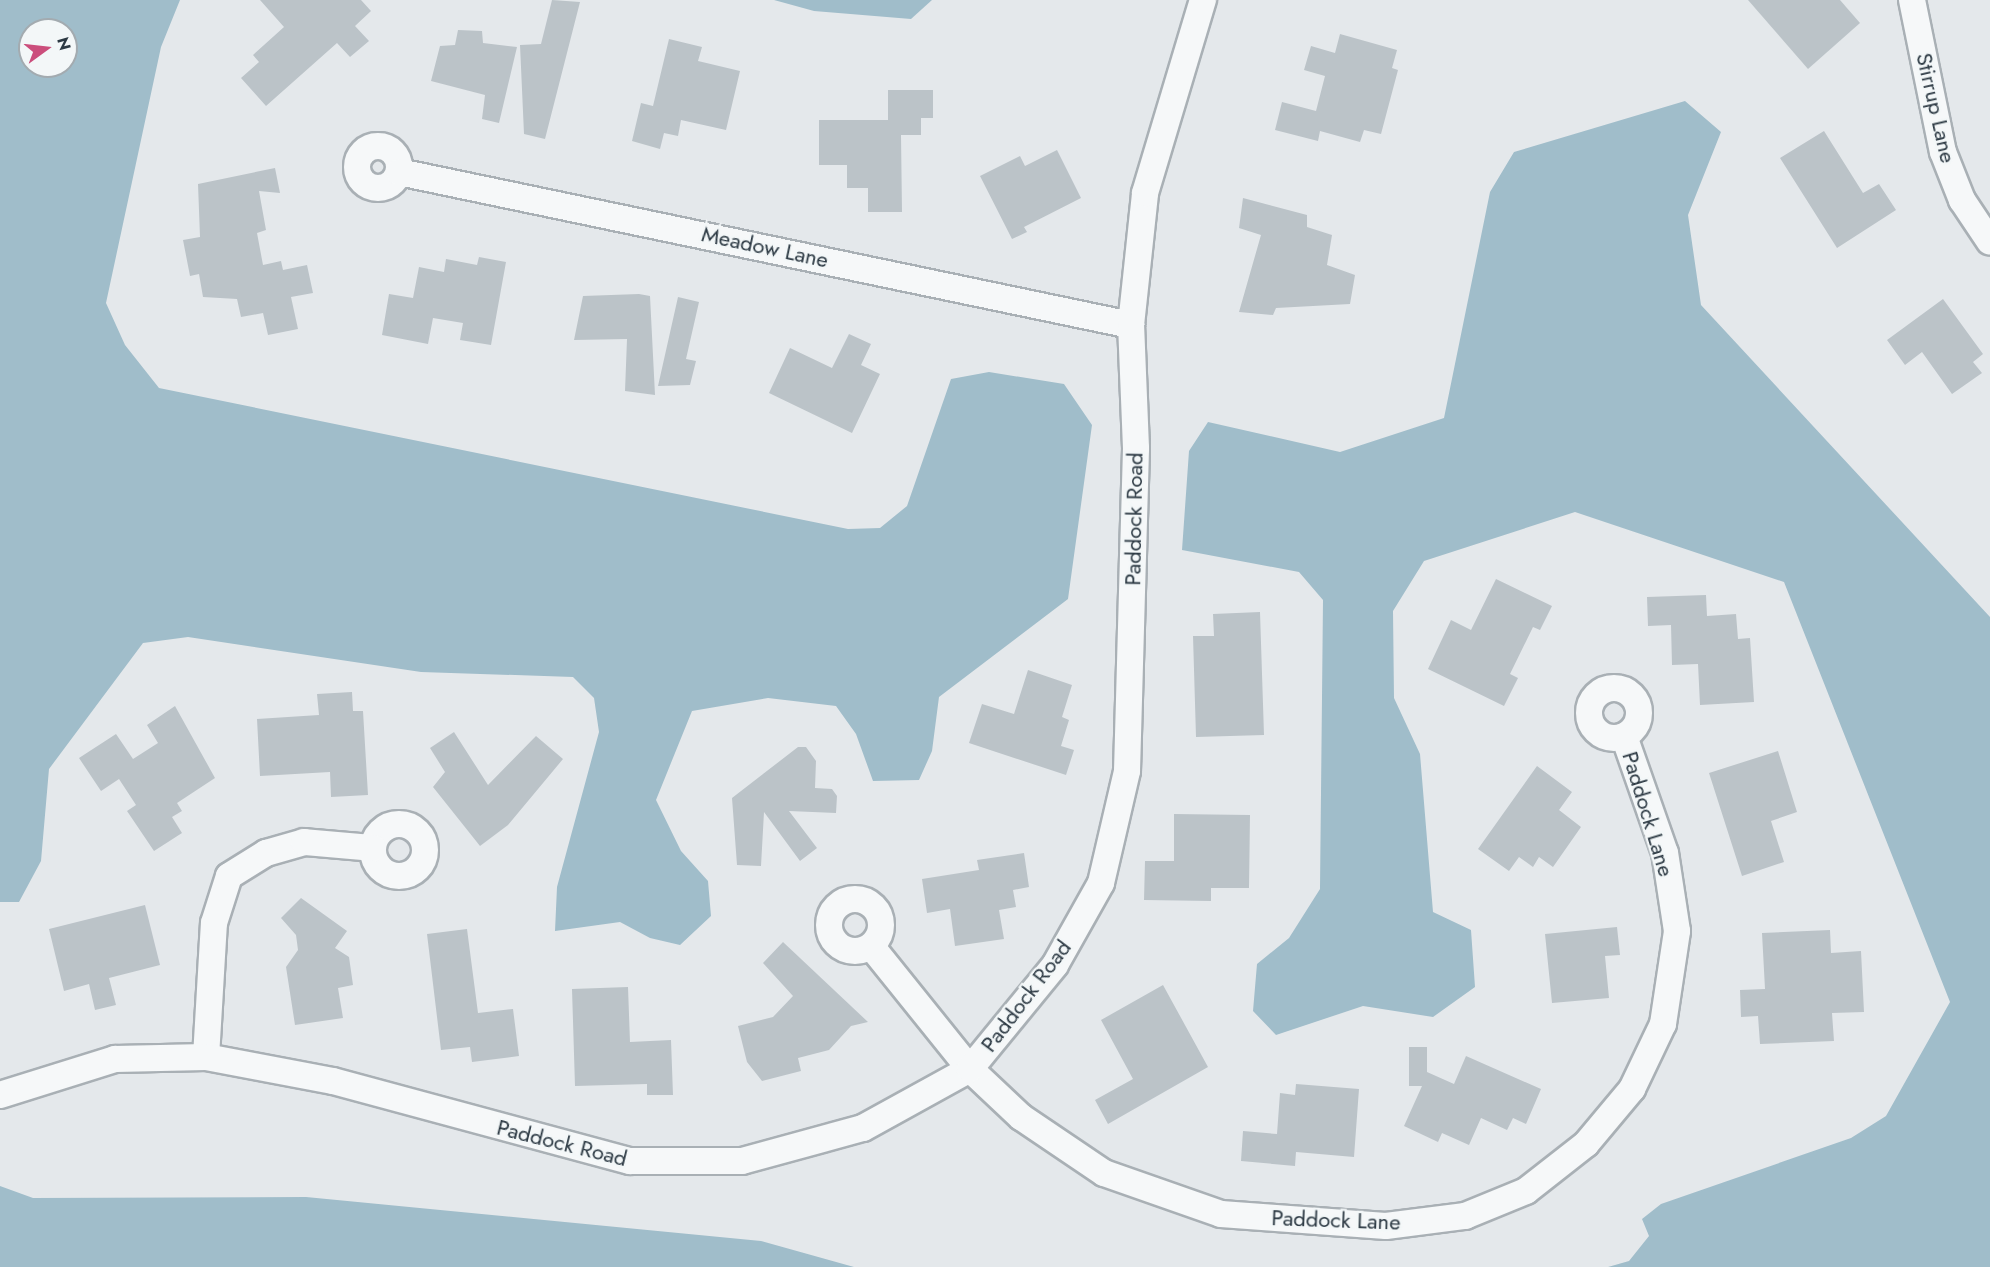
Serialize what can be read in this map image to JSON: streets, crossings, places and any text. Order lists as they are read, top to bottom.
{
  "streets": {
    "street": [
      "Stirrup Lane",
      "Meadow Lane",
      "Paddock Road",
      "Paddock Lane"
    ]
  },
  "crossings": [
    ["Meadow Lane", "Paddock Road"],
    ["Paddock Road", "Paddock Lane"]
  ],
  "north": "right"
}
